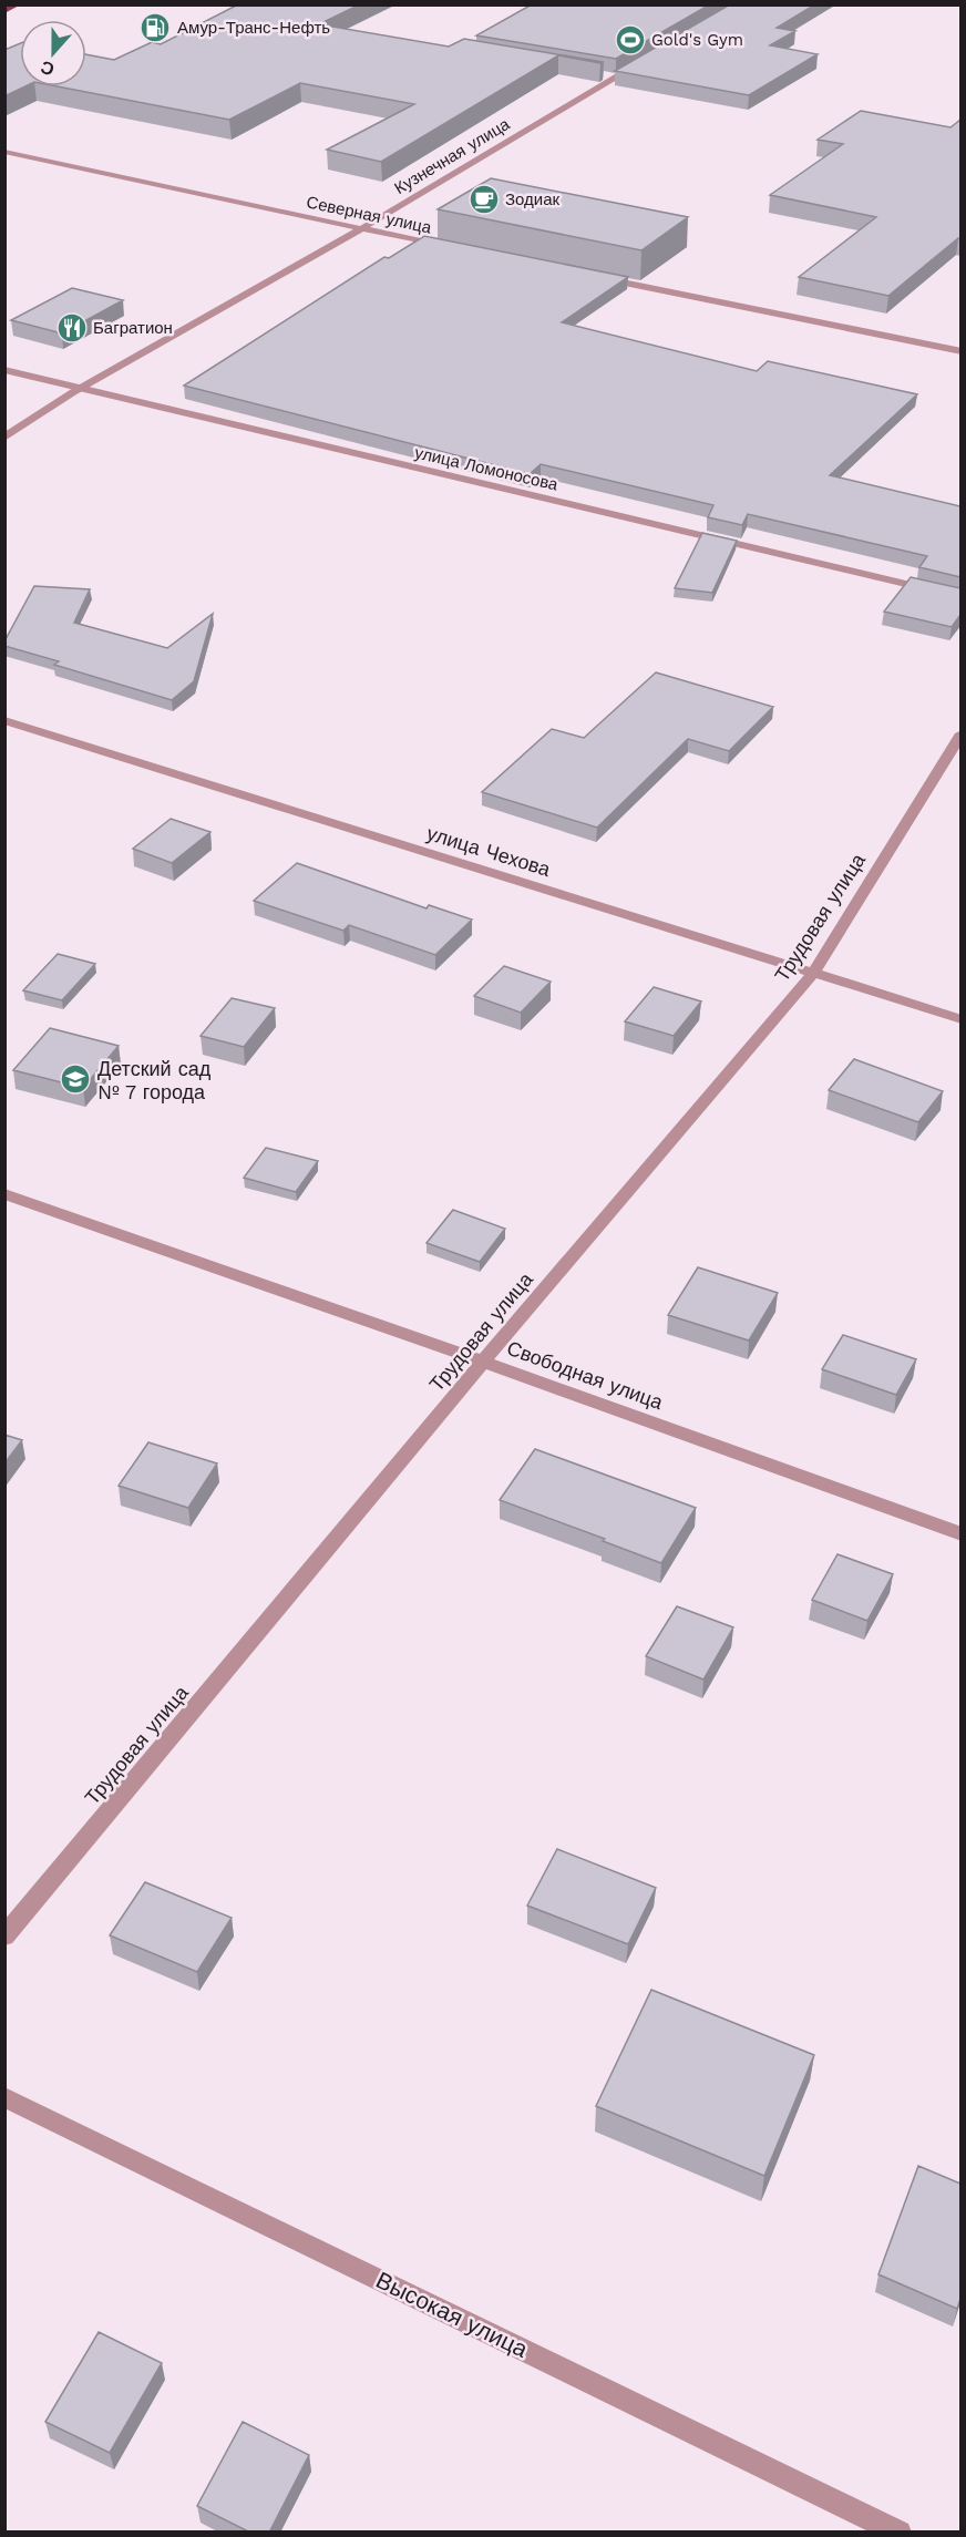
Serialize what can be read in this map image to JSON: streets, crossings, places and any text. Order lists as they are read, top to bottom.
{
  "streets": {
    "street": [
      "Кузнечная улица",
      "Северная улица",
      "улица Ломоносова",
      "улица Чехова",
      "Трудовая улица",
      "Свободная улица",
      "Высокая улица"
    ]
  },
  "crossings": [
    ["Кузнечная улица", "Северная улица"],
    ["Кузнечная улица", "улица Ломоносова"],
    ["улица Чехова", "Трудовая улица"],
    ["Трудовая улица", "Свободная улица"]
  ],
  "places": {
    "fuel station": ["Амур-Транс-Нефть"],
    "sports": ["Gold's Gym"],
    "cafe": ["Зодиак"],
    "restaurant": ["Багратион"],
    "school or university": ["Детский сад № 7 города"]
  },
  "north": "bottom"
}
